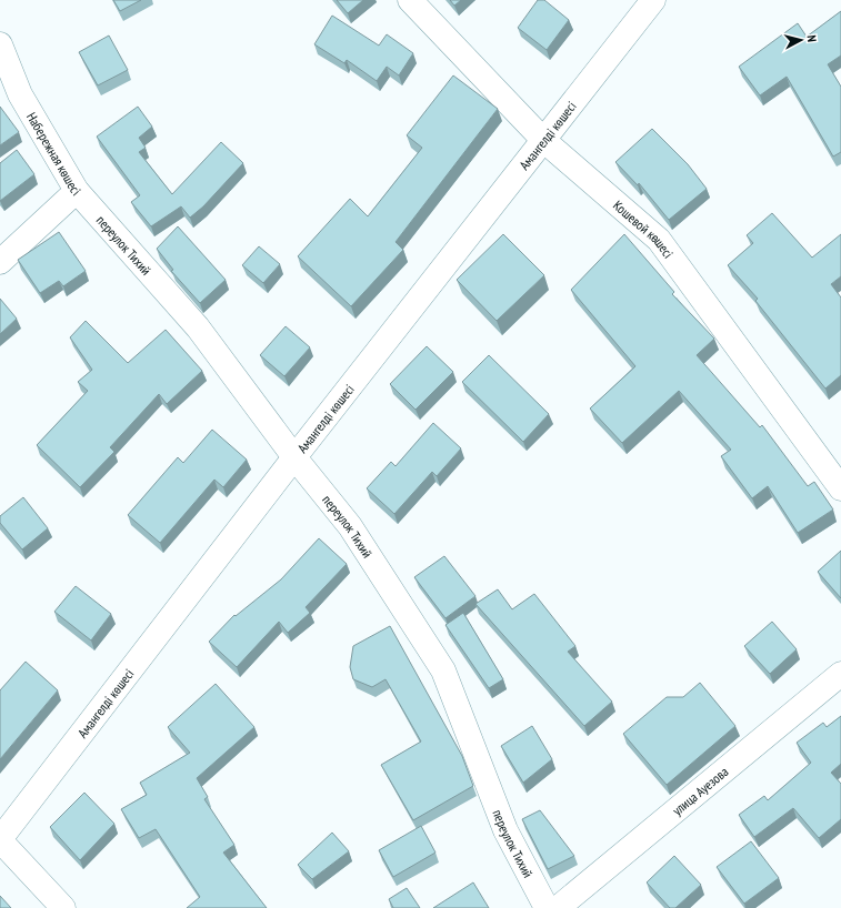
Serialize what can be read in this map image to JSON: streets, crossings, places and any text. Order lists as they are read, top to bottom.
{
  "streets": {
    "street": [
      "Амангелді көшесі",
      "Набережная көшесі",
      "Кошевой көшесі",
      "переулок Тихий",
      "улица Ауезова"
    ]
  },
  "crossings": [
    ["Амангелді көшесі", "Кошевой көшесі"],
    ["Амангелді көшесі", "переулок Тихий"],
    ["Набережная көшесі", "переулок Тихий"]
  ],
  "north": "right"
}
